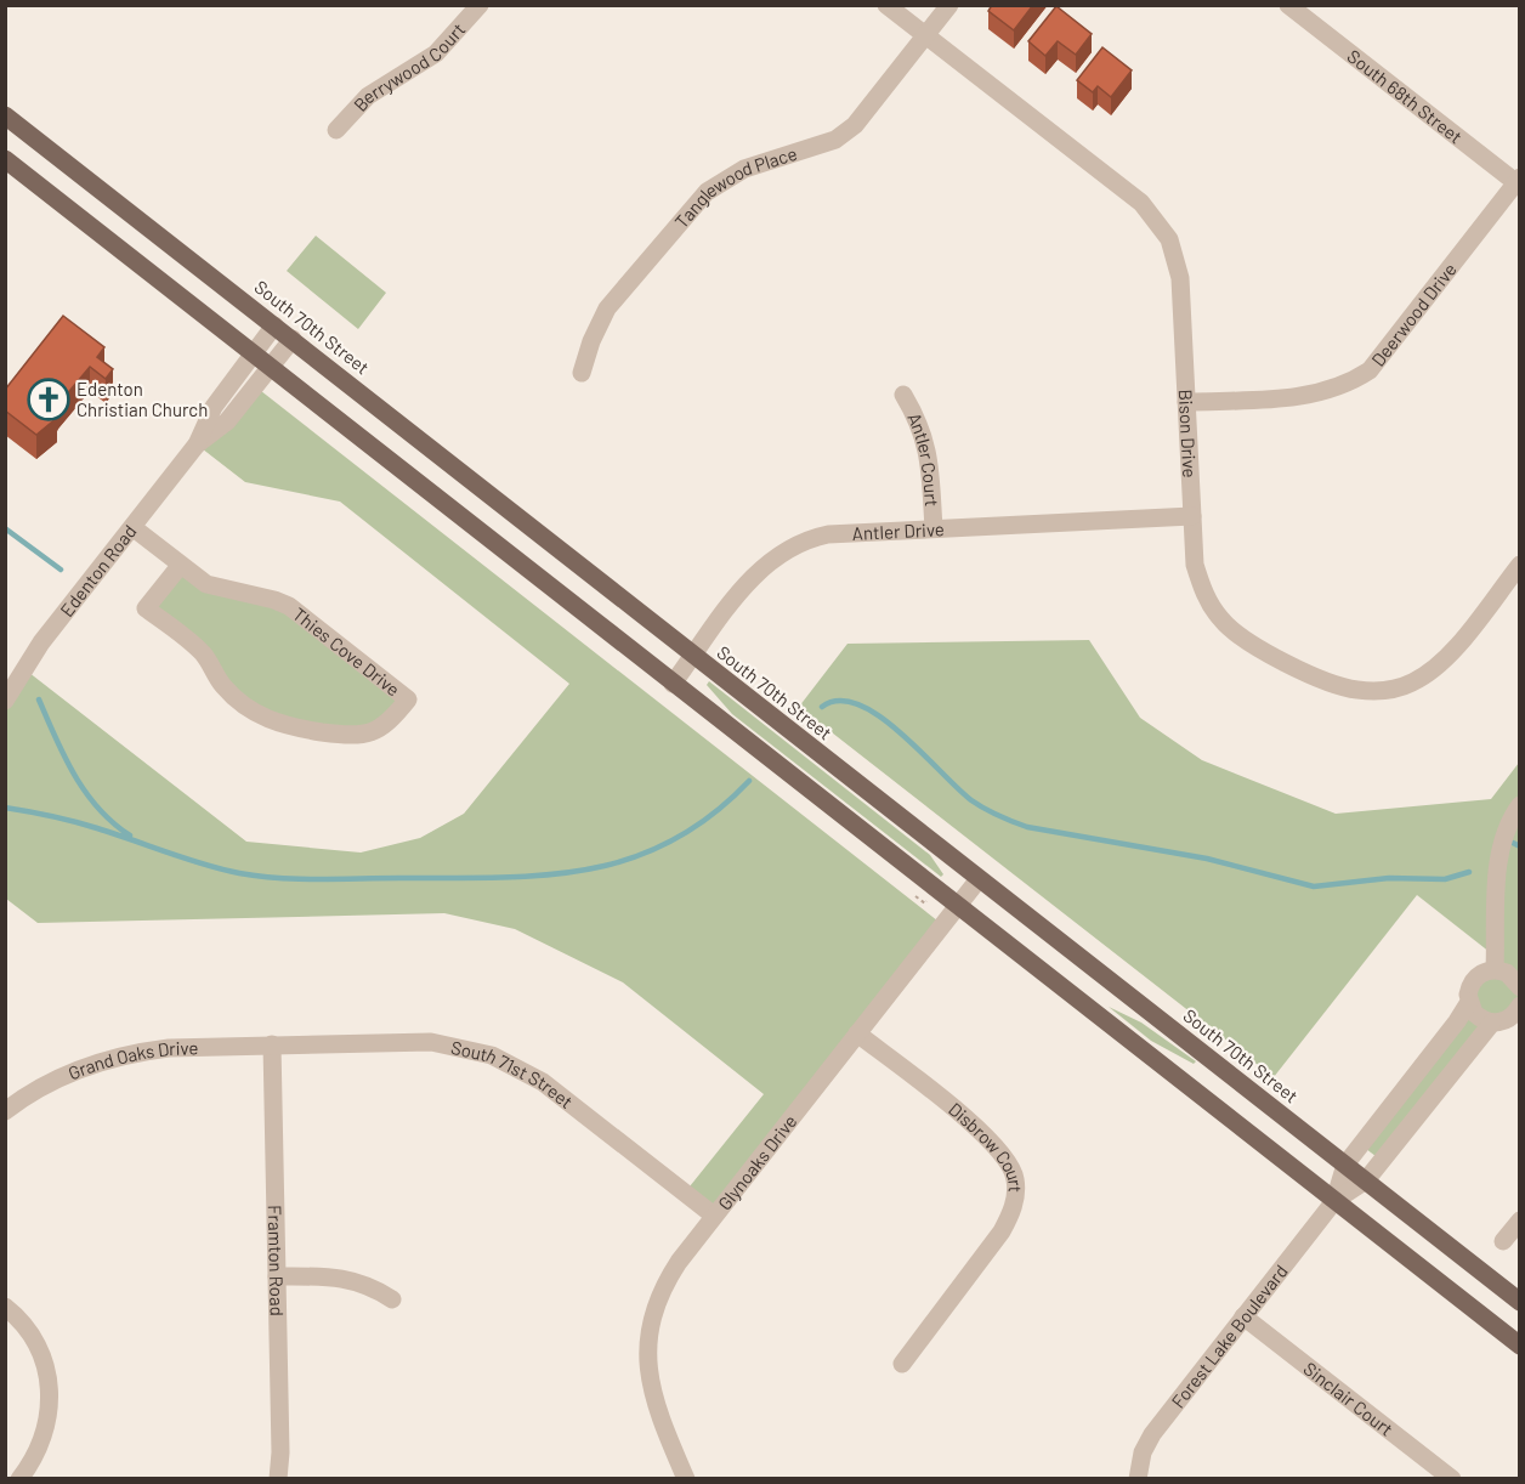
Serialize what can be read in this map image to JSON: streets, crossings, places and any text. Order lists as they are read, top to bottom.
{
  "streets": {
    "main road": ["South 70th Street"],
    "street": [
      "Berrywood Court",
      "South 68th Street",
      "Tanglewood Place",
      "Deerwood Drive",
      "Bison Drive",
      "Antler Court",
      "Antler Drive",
      "Edenton Road",
      "Thies Cove Drive",
      "Grand Oaks Drive",
      "South 71st Street",
      "Disbrow Court",
      "Glynoaks Drive",
      "Framton Road",
      "Forest Lake Boulevard",
      "Sinclair Court"
    ]
  },
  "crossings": [
    ["South 68th Street", "Deerwood Drive"],
    ["Tanglewood Place", "Bison Drive"],
    ["Deerwood Drive", "Bison Drive"],
    ["South 70th Street", "Antler Drive"],
    ["South 70th Street", "Edenton Road"],
    ["South 70th Street", "Glynoaks Drive"],
    ["South 70th Street", "Forest Lake Boulevard"],
    ["Bison Drive", "Antler Drive"],
    ["Antler Court", "Antler Drive"],
    ["Edenton Road", "Thies Cove Drive"],
    ["Grand Oaks Drive", "South 71st Street"],
    ["Grand Oaks Drive", "Framton Road"],
    ["South 71st Street", "Glynoaks Drive"],
    ["South 71st Street", "Framton Road"],
    ["Disbrow Court", "Glynoaks Drive"],
    ["Forest Lake Boulevard", "Sinclair Court"]
  ],
  "places": {
    "church": ["Edenton Christian Church"]
  }
}
